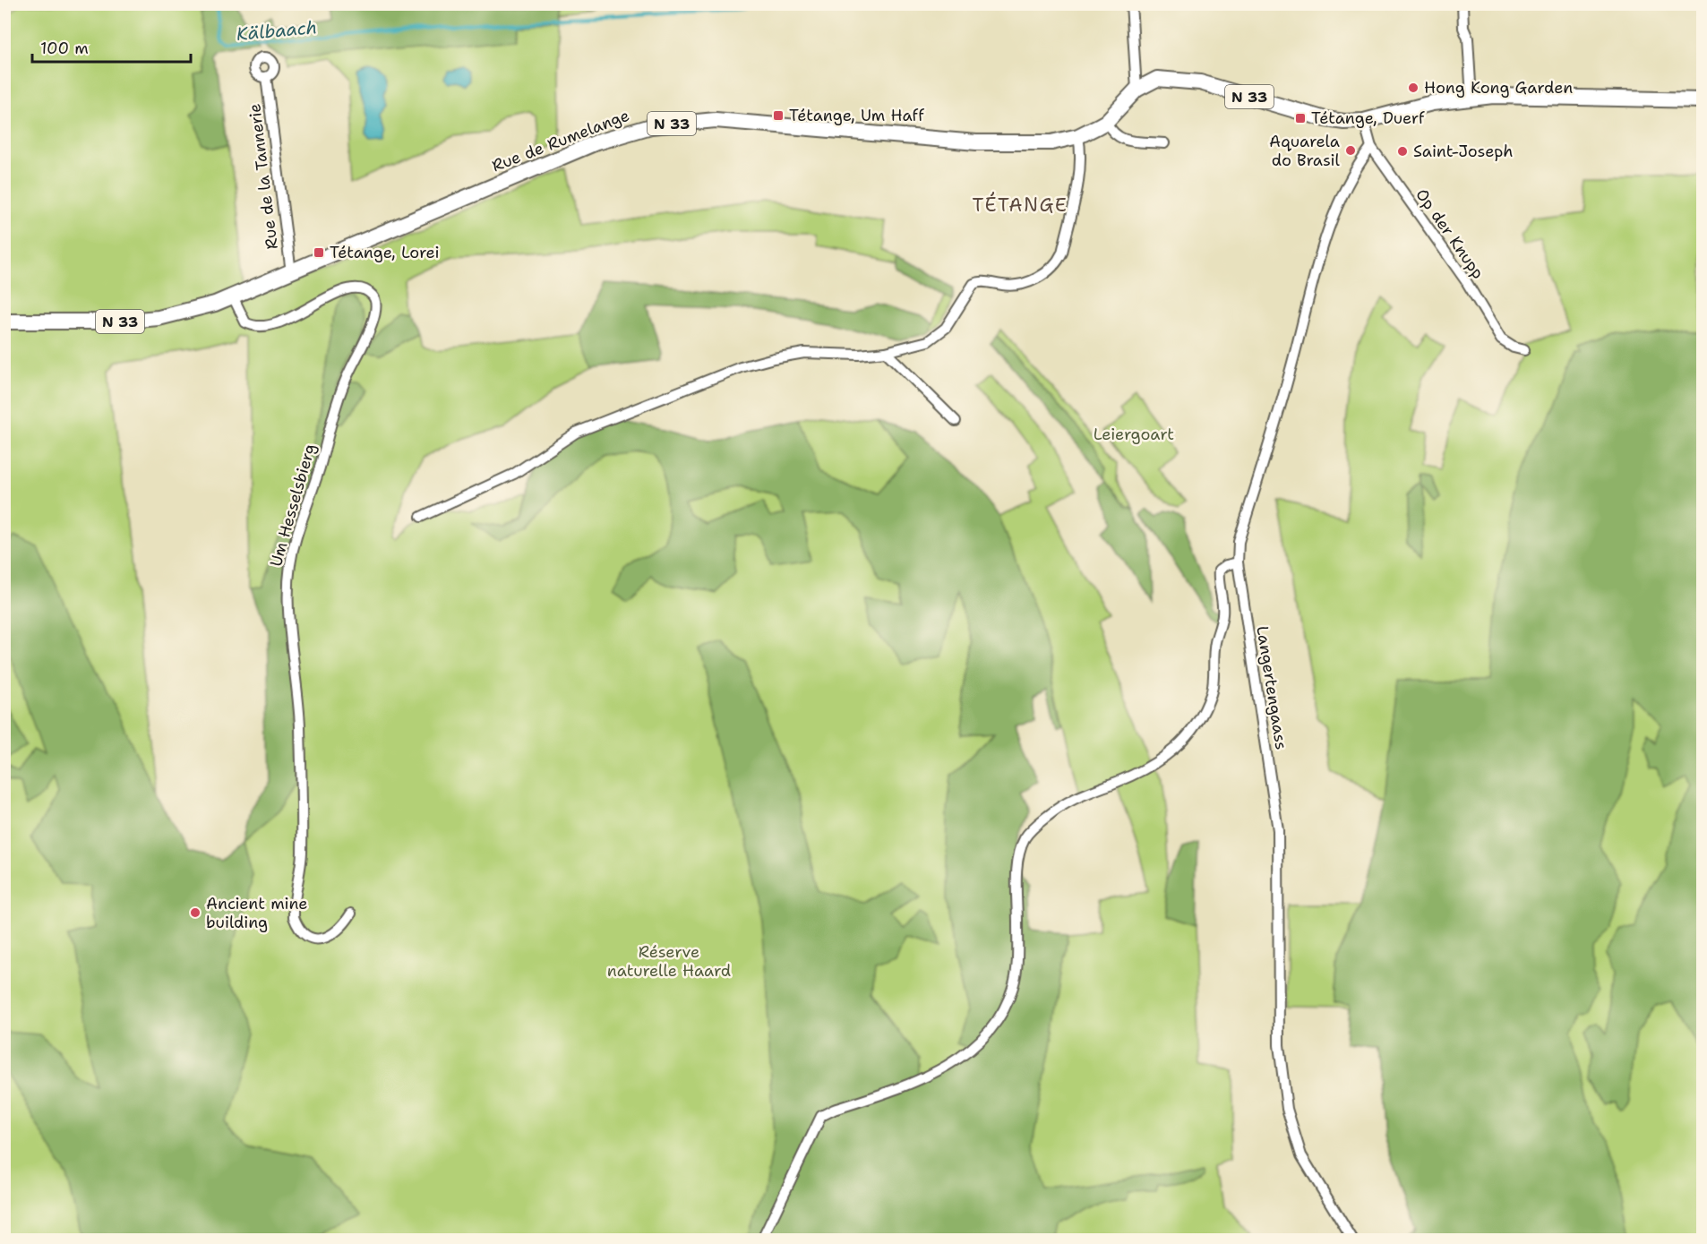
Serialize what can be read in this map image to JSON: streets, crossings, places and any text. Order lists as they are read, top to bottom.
{
  "streets": {
    "main road": ["N 33", "Rue de Rumelange"],
    "street": [
      "Rue de la Tannerie",
      "Op der Knupp",
      "Um Hesselsbierg",
      "Langertengaass"
    ]
  },
  "crossings": [
    ["N 33", "Rue de Rumelange"],
    ["N 33", "Op der Knupp"],
    ["Rue de Rumelange", "Rue de la Tannerie"],
    ["Rue de Rumelange", "Um Hesselsbierg"],
    ["Op der Knupp", "Langertengaass"]
  ],
  "districts": ["TÉTANGE"],
  "water": ["Kälbaach"],
  "parks": ["Leiergoart", "Réserve naturelle Haard"],
  "places": {
    "other": [
      "Hong Kong Garden",
      "Aquarela do Brasil",
      "Saint-Joseph",
      "Ancient mine building"
    ],
    "transit": ["Tétange, Um Haff", "Tétange, Duerf", "Tétange, Lorei"]
  },
  "scale_bar": "100 m"
}
